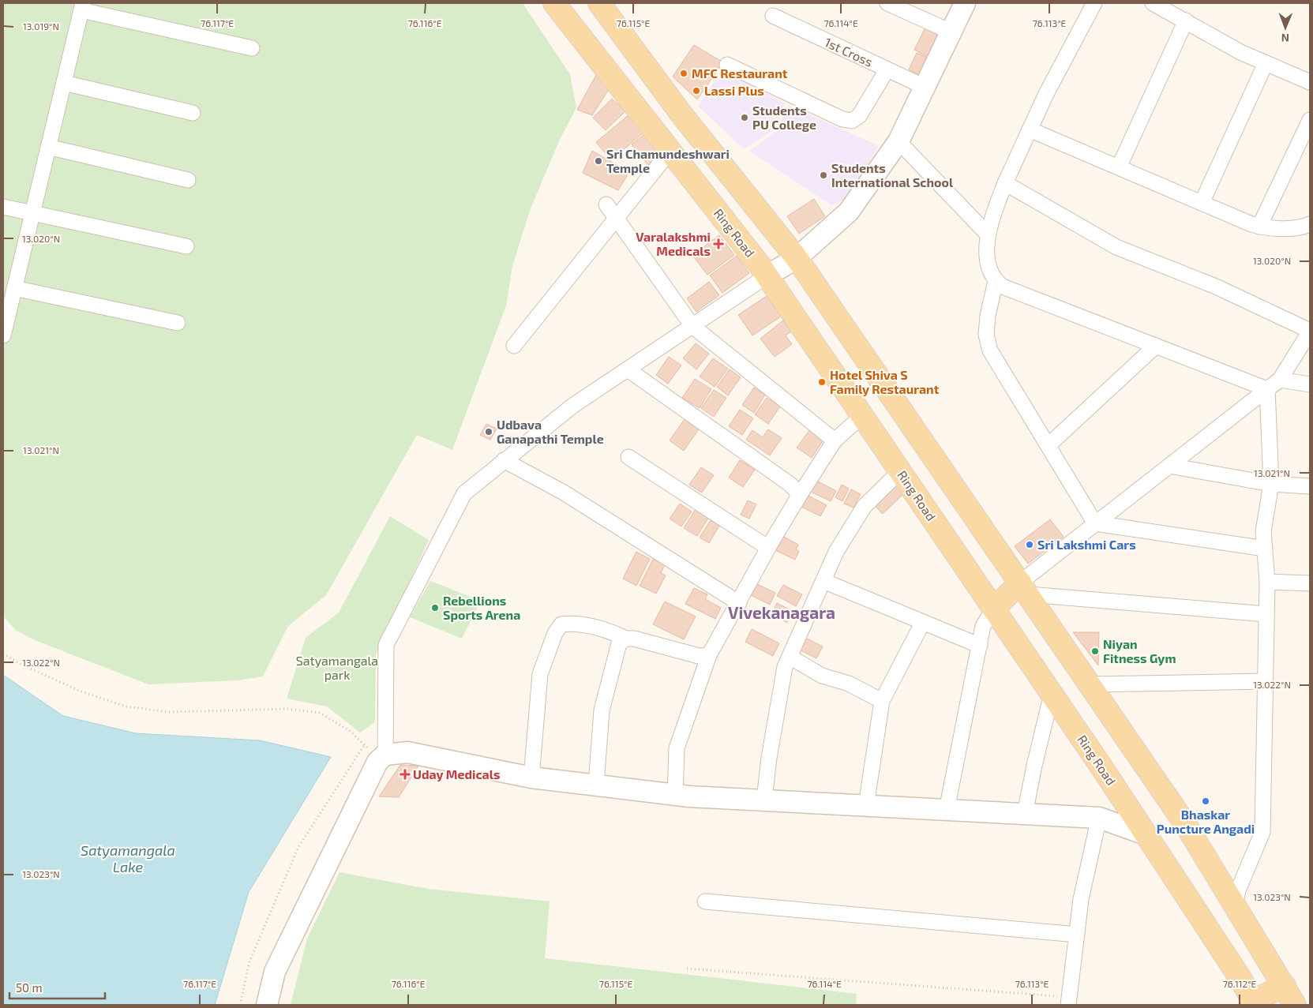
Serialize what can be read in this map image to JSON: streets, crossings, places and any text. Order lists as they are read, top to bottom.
{
  "streets": {
    "main road": ["Ring Road"],
    "street": ["1st Cross"]
  },
  "districts": ["Vivekanagara"],
  "water": ["Satyamangala Lake"],
  "parks": ["Satyamangala park"],
  "places": {
    "other": [
      "MFC Restaurant",
      "Lassi Plus",
      "Students PU College",
      "Sri Chamundeshwari Temple",
      "Students International School",
      "Hotel Shiva S Family Restaurant",
      "Udbava Ganapathi Temple",
      "Sri Lakshmi Cars",
      "Rebellions Sports Arena",
      "Niyan Fitness Gym",
      "Bhaskar Puncture Angadi"
    ],
    "health": ["Varalakshmi Medicals", "Uday Medicals"]
  },
  "scale_bar": "50 m",
  "north": "bottom",
  "coordinates": [
    "76.117°E",
    "76.116°E",
    "76.115°E",
    "76.114°E",
    "76.113°E",
    "13.019°N",
    "13.020°N",
    "13.021°N",
    "13.022°N",
    "13.023°N",
    "76.112°E"
  ]
}
